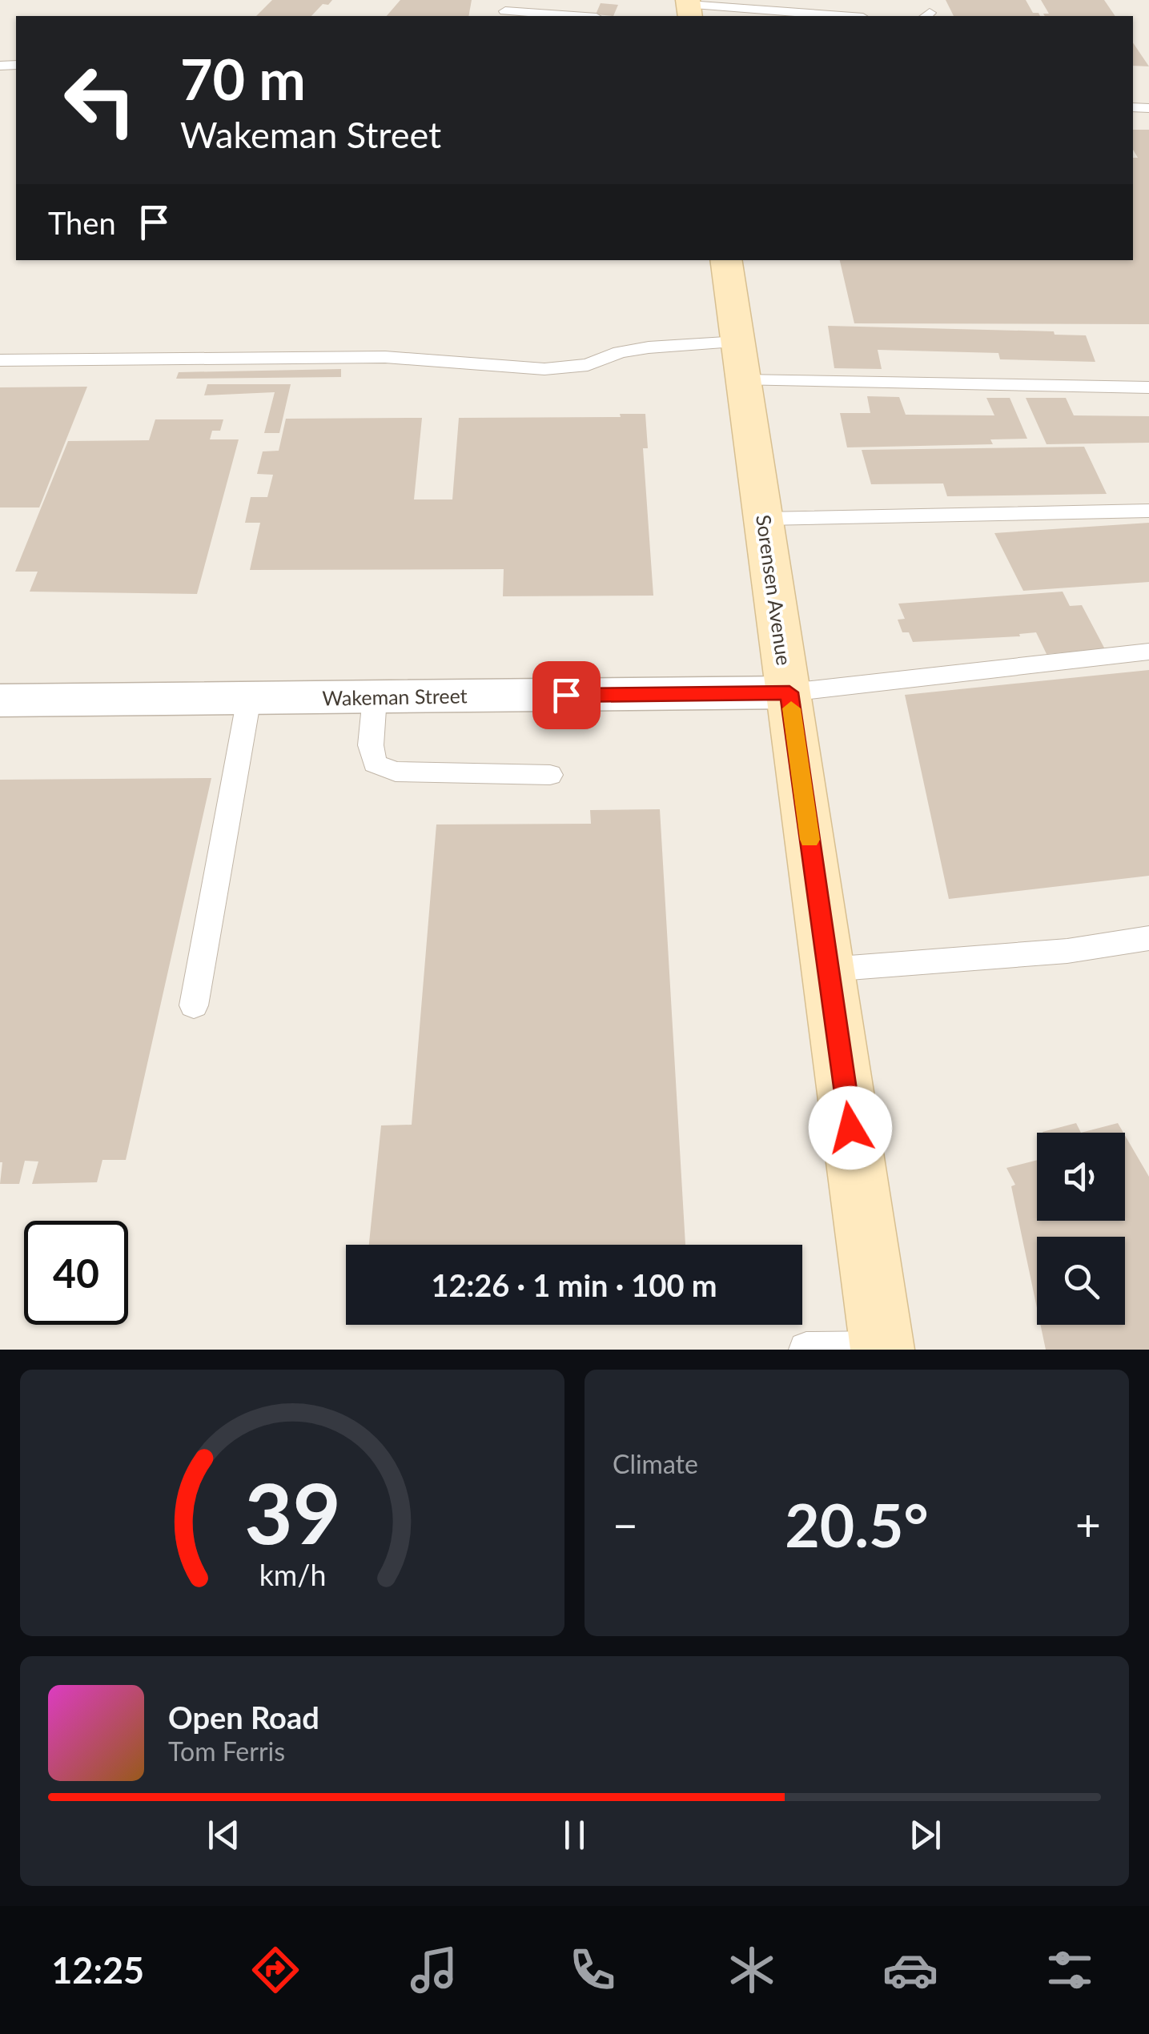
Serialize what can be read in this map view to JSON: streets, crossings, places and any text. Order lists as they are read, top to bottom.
{
  "streets": {
    "street": ["Sorensen Avenue", "Wakeman Street"]
  },
  "crossings": [
    ["Sorensen Avenue", "Wakeman Street"]
  ],
  "page": {
    "turn": ["70 m", "Wakeman Street"],
    "then": "Then",
    "limit": "40",
    "trip": "12:26 · 1 min · 100 m",
    "tile": "Climate",
    "heat": ["−", "20.5°", "+"],
    "song": ["Open Road", "Tom Ferris"],
    "tabs": "12:25",
    "gauge": ["39", "km/h"]
  }
}
